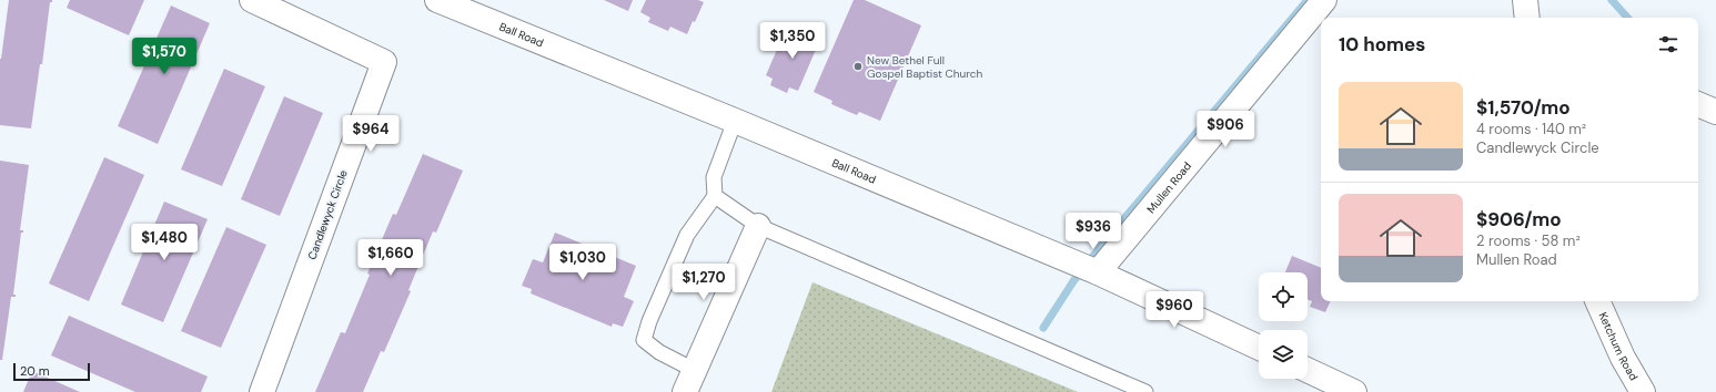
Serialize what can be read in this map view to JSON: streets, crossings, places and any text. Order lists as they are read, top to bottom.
{
  "streets": {
    "street": [
      "Ball Road",
      "Mullen Road",
      "Candlewyck Circle",
      "Ketchum Road"
    ]
  },
  "crossings": [
    ["Ball Road", "Mullen Road"]
  ],
  "places": ["New Bethel Full Gospel Baptist Church"],
  "scale_bar": "20 m",
  "page": {
    "heading": "10 homes",
    "price": [
      "$1,350",
      "$1,570",
      "$906",
      "$964",
      "$936",
      "$1,480",
      "$1,660",
      "$1,030",
      "$1,270",
      "$960"
    ],
    "list": [
      {
        "name": "$1,570/mo",
        "note": "4 rooms · 140 m² · Candlewyck Circle"
      },
      {
        "name": "$906/mo",
        "note": "2 rooms · 58 m² · Mullen Road"
      }
    ],
    "scale": "20 m"
  }
}
